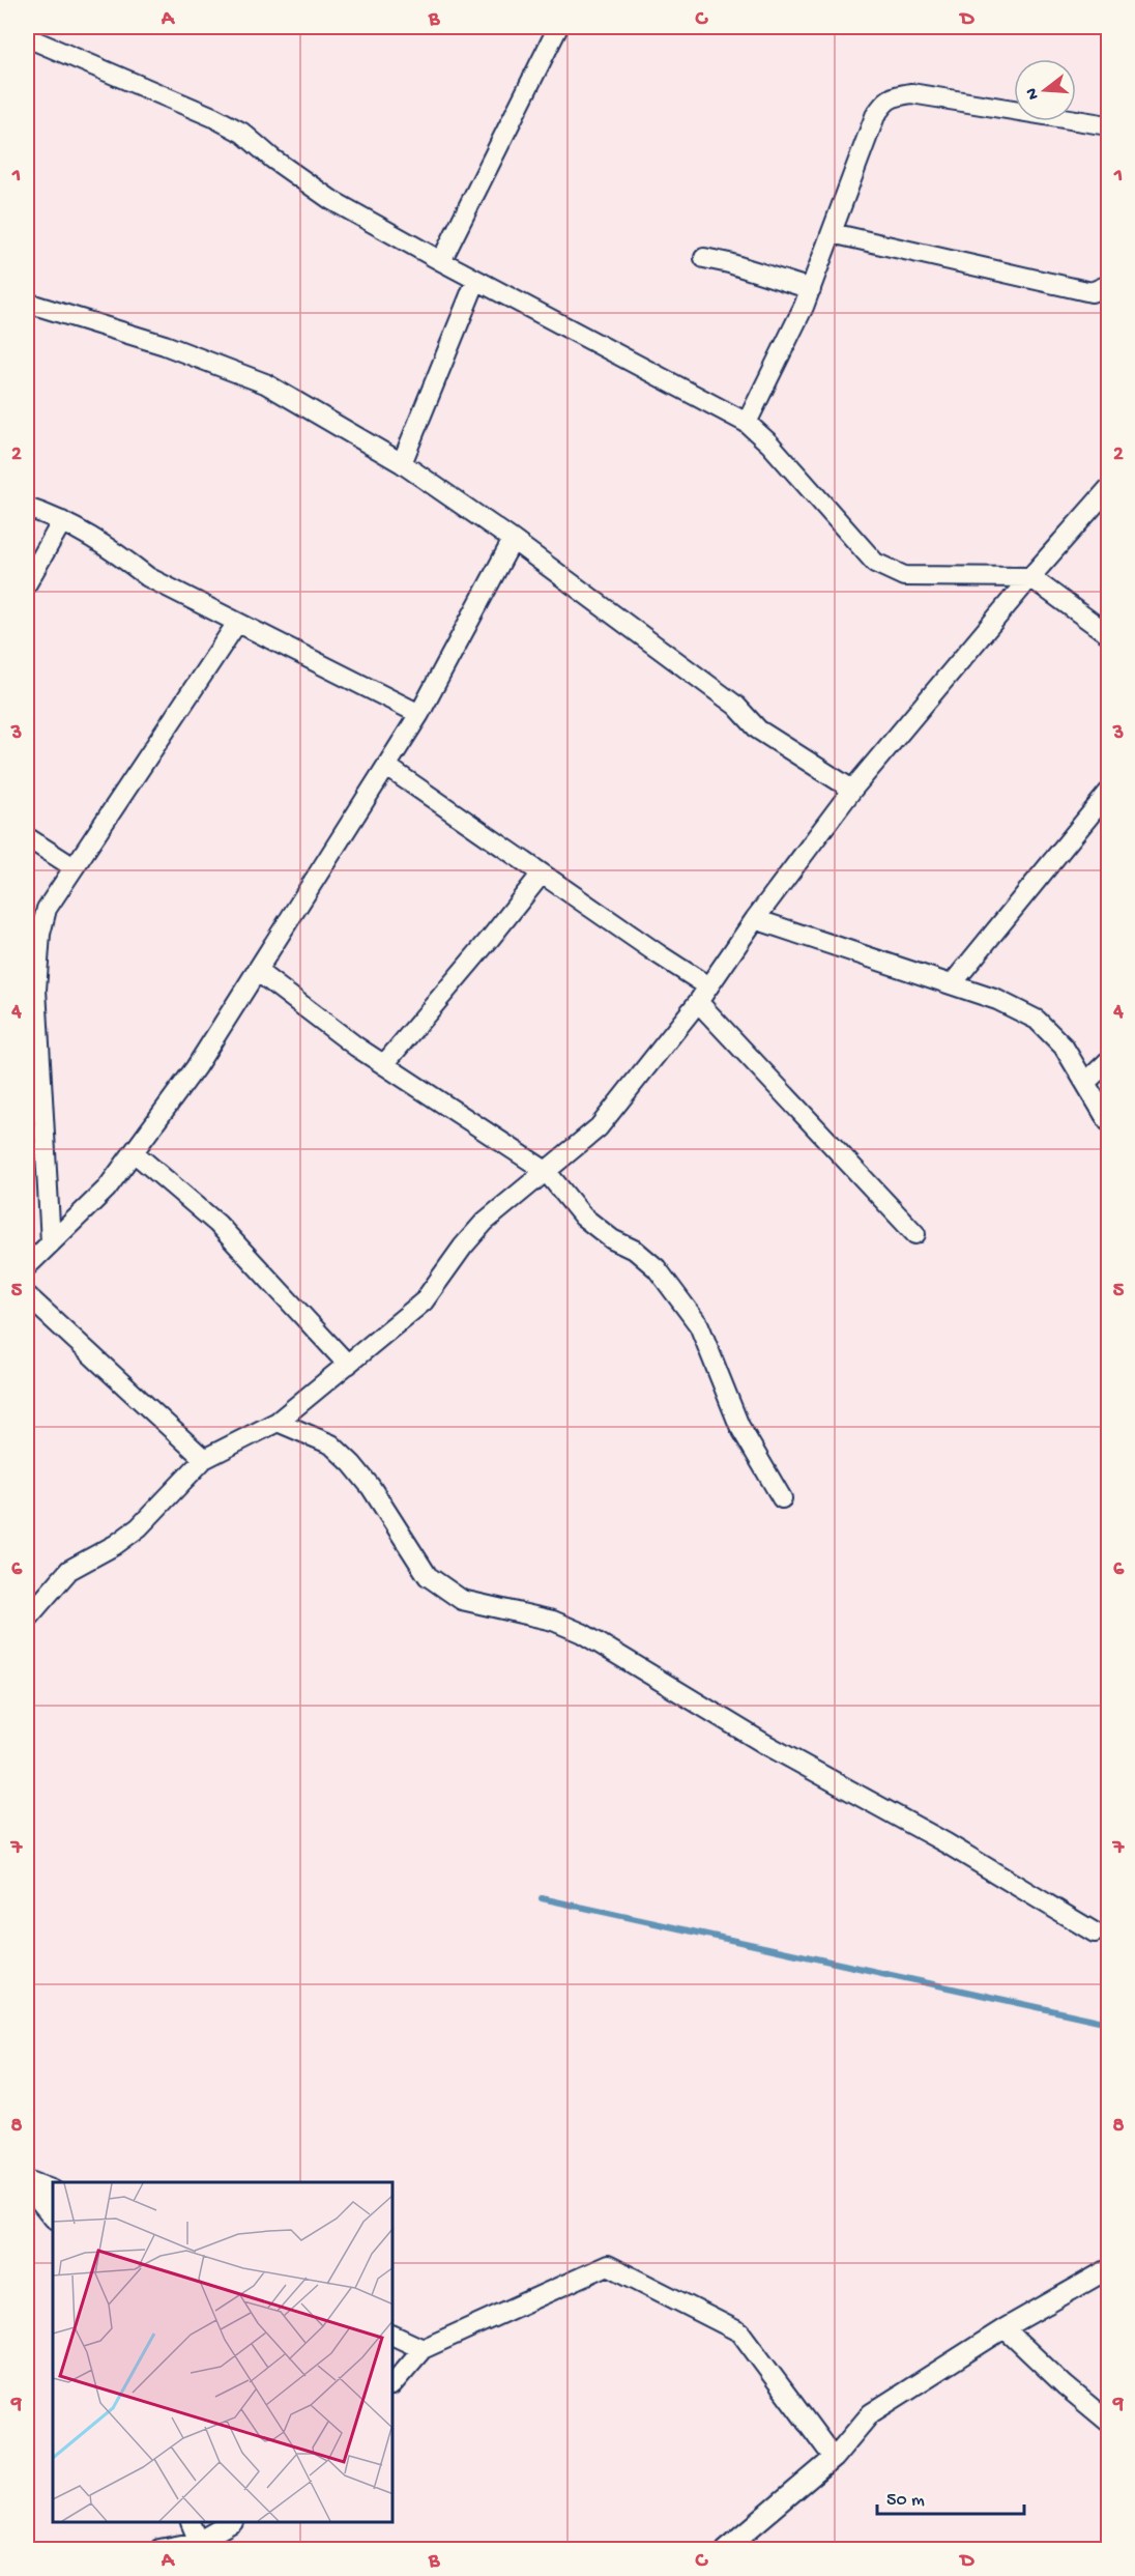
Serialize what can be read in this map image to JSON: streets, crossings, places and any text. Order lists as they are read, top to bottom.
{
  "scale_bar": "50 m",
  "north": "left",
  "grid": {
    "columns": [
      "A",
      "B",
      "C",
      "D"
    ],
    "rows": [
      "1",
      "2",
      "3",
      "4",
      "5",
      "6",
      "7",
      "8",
      "9"
    ]
  }
}
